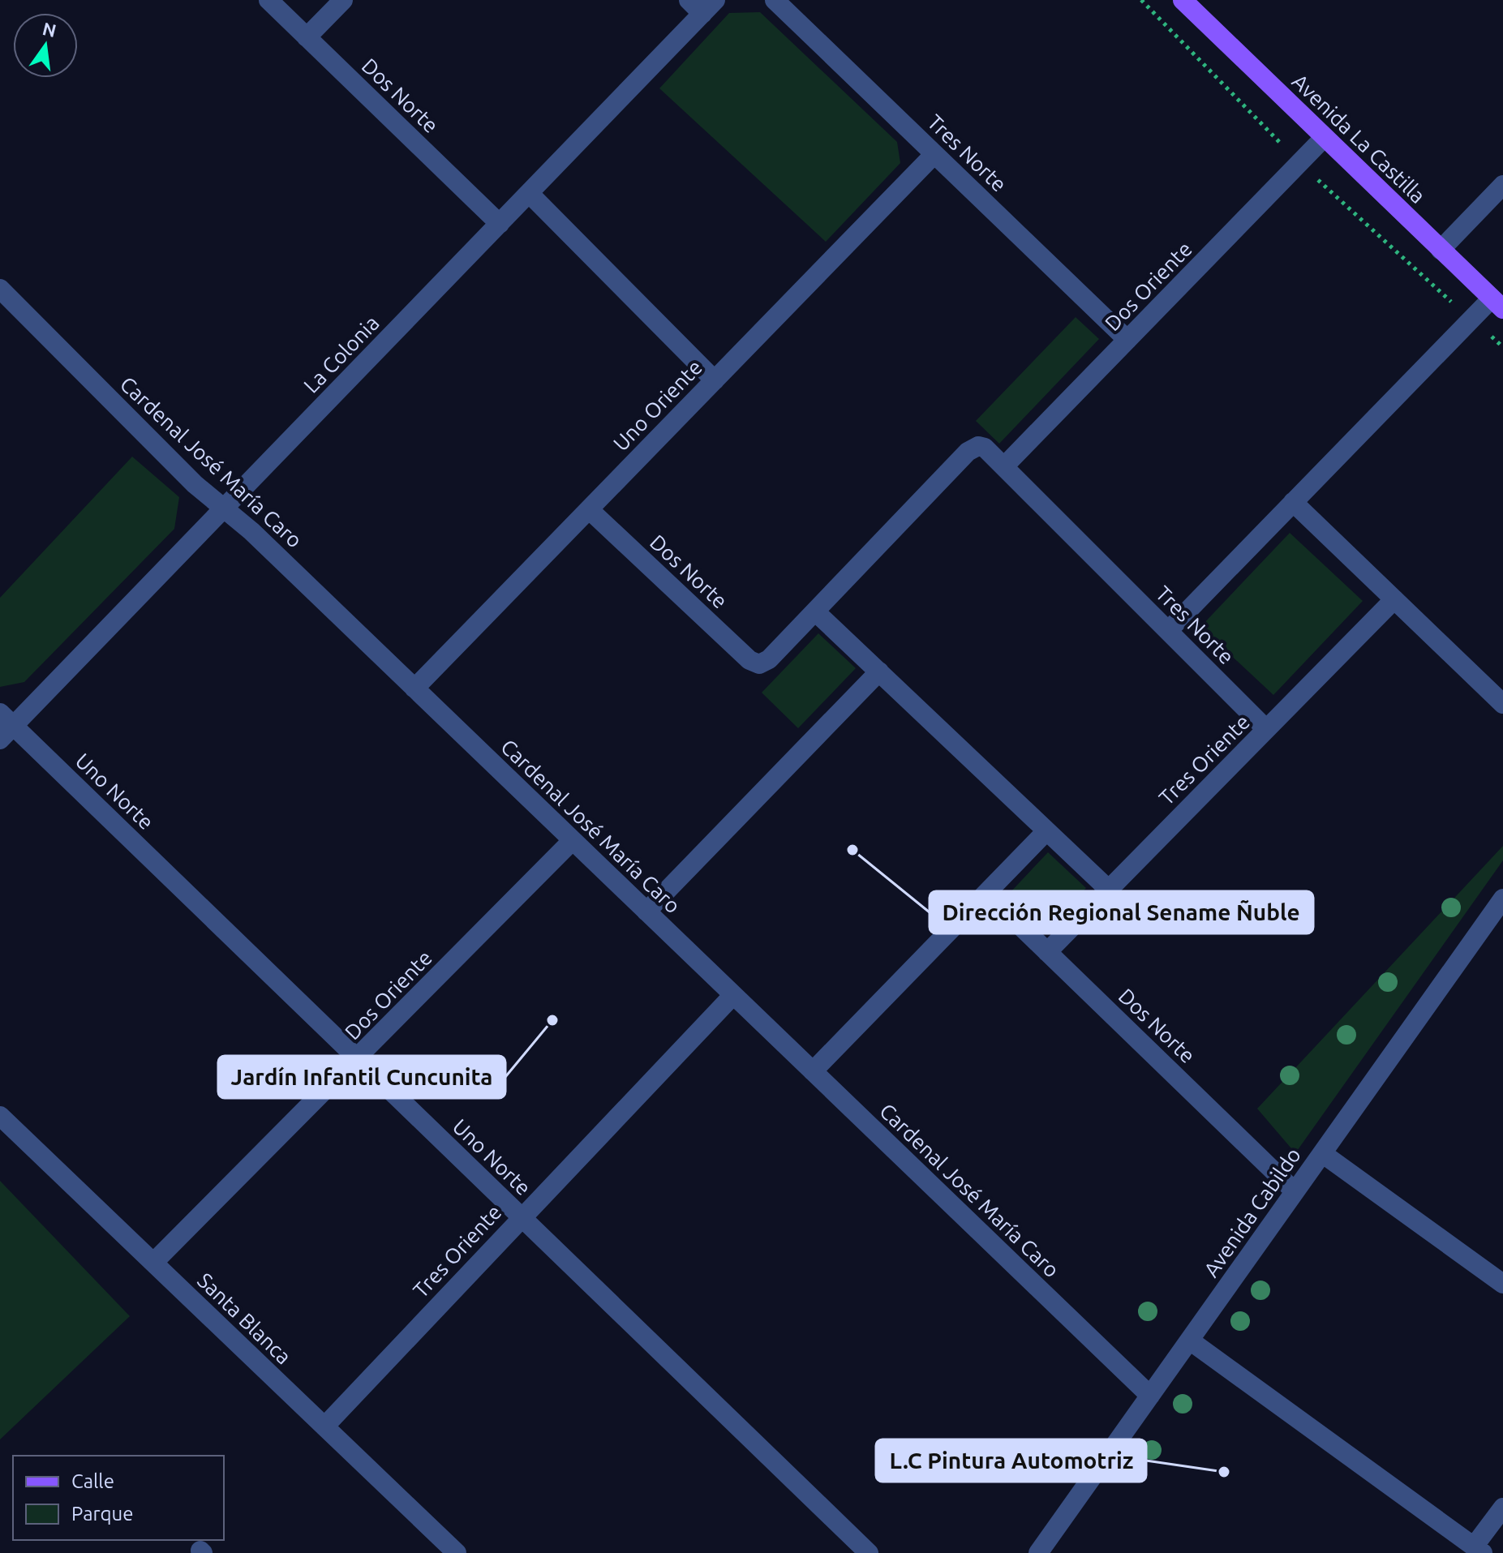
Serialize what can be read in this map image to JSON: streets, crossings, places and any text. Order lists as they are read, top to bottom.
{
  "streets": {
    "main road": ["Avenida La Castilla"],
    "street": [
      "Dos Norte",
      "Tres Norte",
      "Dos Oriente",
      "La Colonia",
      "Uno Oriente",
      "Cardenal José María Caro",
      "Tres Oriente",
      "Uno Norte",
      "Avenida Cabildo",
      "Santa Blanca"
    ]
  },
  "crossings": [
    ["Dos Norte", "Tres Norte"],
    ["Dos Norte", "La Colonia"],
    ["Dos Norte", "Uno Oriente"],
    ["Dos Norte", "Tres Oriente"],
    ["Dos Norte", "Avenida Cabildo"],
    ["Avenida La Castilla", "Dos Oriente"],
    ["Tres Norte", "Dos Oriente"],
    ["Tres Norte", "Uno Oriente"],
    ["Tres Norte", "Tres Oriente"],
    ["Dos Oriente", "Cardenal José María Caro"],
    ["Dos Oriente", "Uno Norte"],
    ["Dos Oriente", "Santa Blanca"],
    ["La Colonia", "Cardenal José María Caro"],
    ["La Colonia", "Uno Norte"],
    ["Uno Oriente", "Cardenal José María Caro"],
    ["Cardenal José María Caro", "Tres Oriente"],
    ["Cardenal José María Caro", "Avenida Cabildo"],
    ["Tres Oriente", "Uno Norte"],
    ["Tres Oriente", "Santa Blanca"]
  ],
  "places": ["Dirección Regional Sename Ñuble", "Jardín Infantil Cuncunita", "L.C Pintura Automotriz"],
  "legend": ["Calle", "Parque"],
  "north": "top"
}
